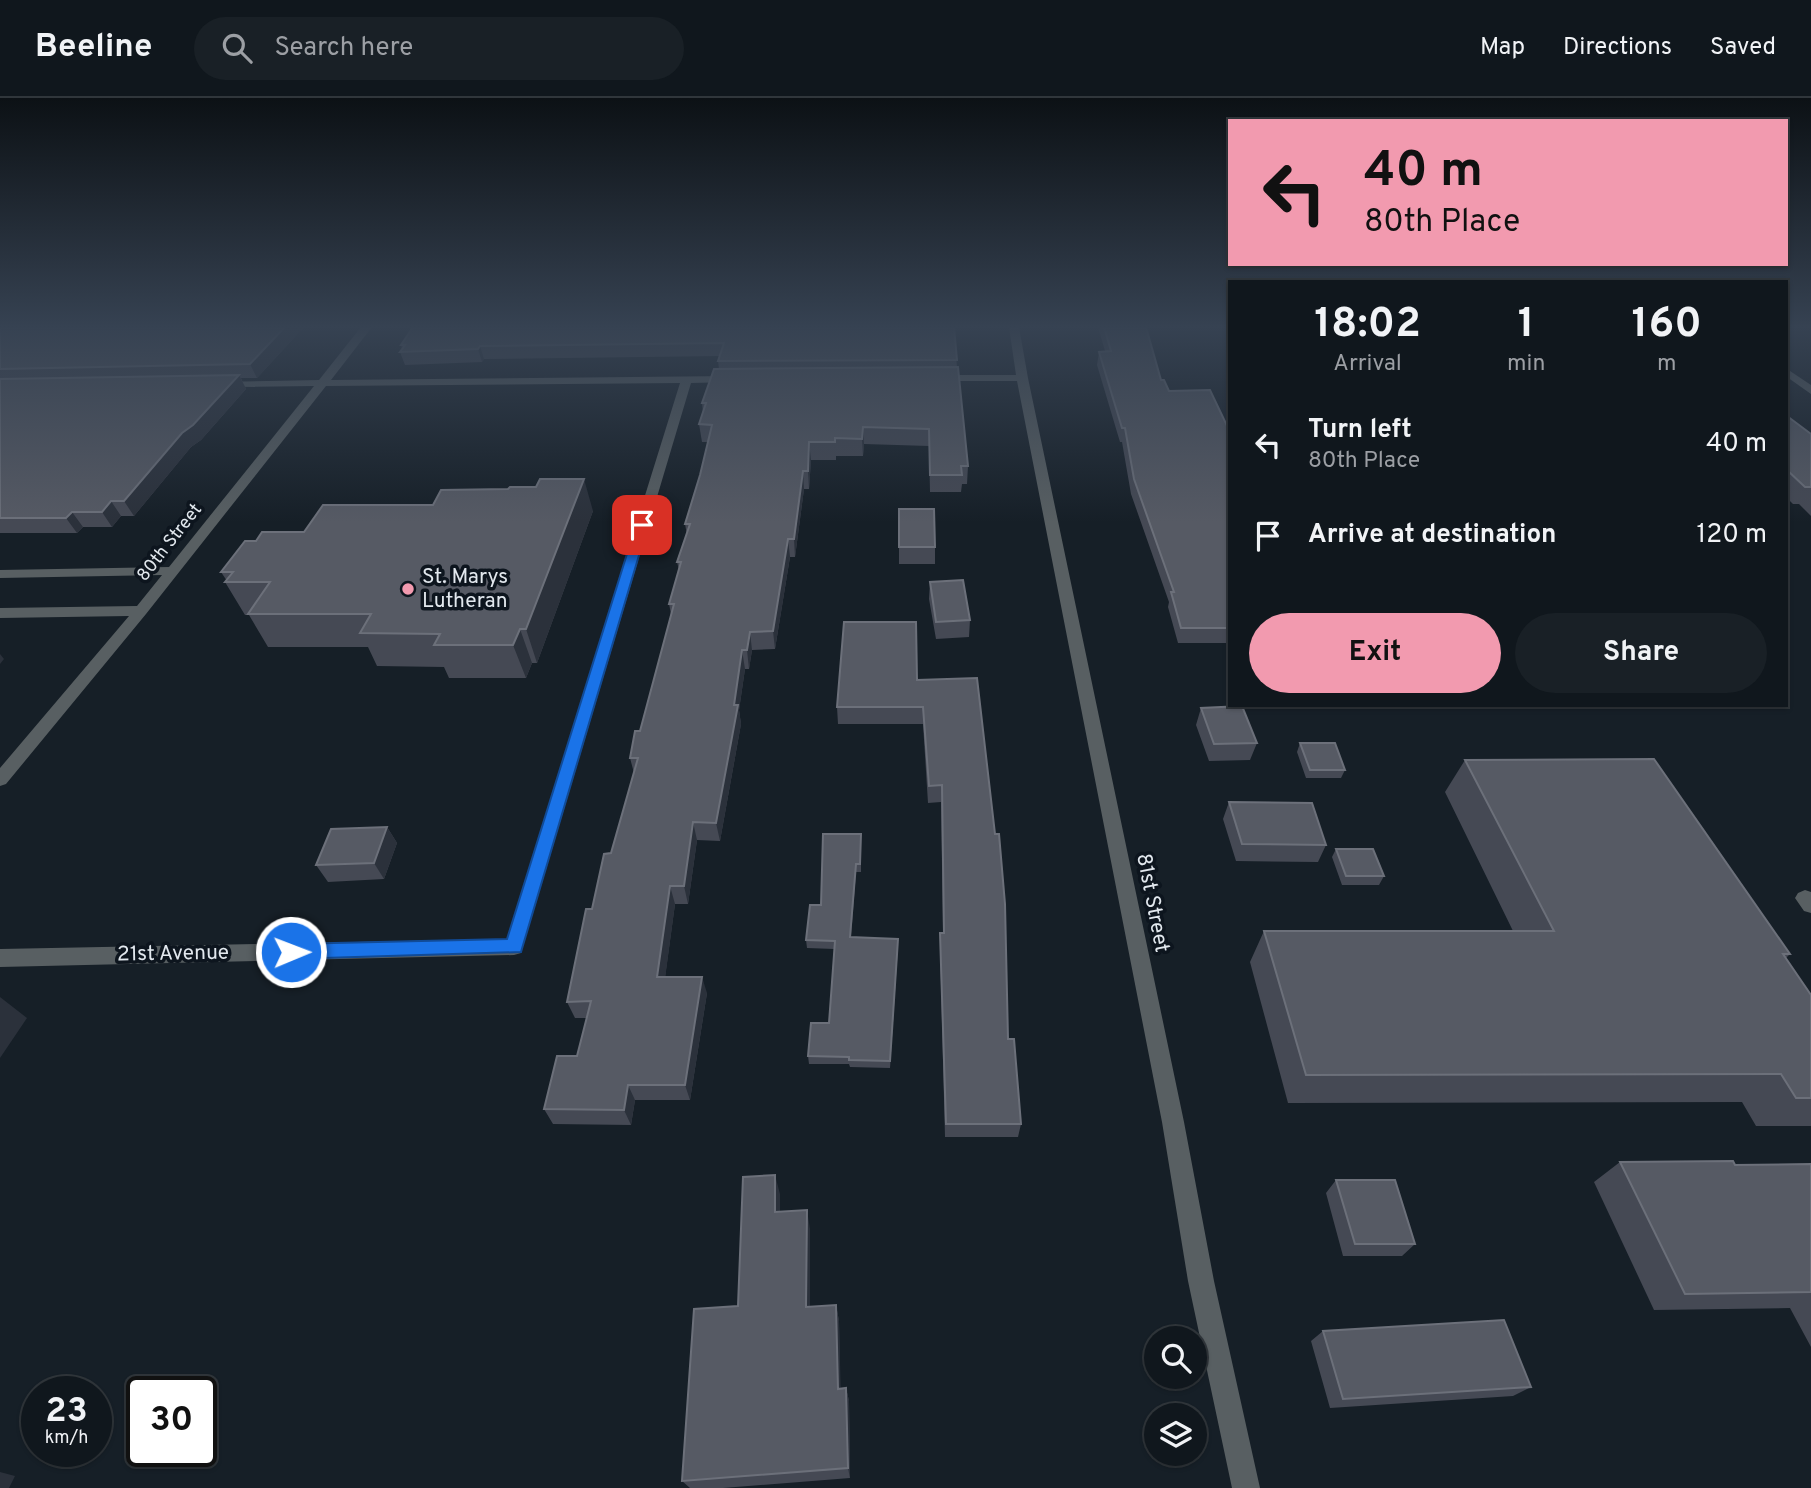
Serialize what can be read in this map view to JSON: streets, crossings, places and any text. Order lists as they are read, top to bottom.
{
  "streets": {
    "street": ["80th Street", "81st Street", "21st Avenue"]
  },
  "places": ["St. Marys Lutheran"],
  "page": {
    "header": "Beeline",
    "search": "Search here",
    "nav": ["Map", "Directions", "Saved"],
    "turn": ["40 m", "80th Place"],
    "eta": [
      "18:02",
      "Arrival",
      "1",
      "min",
      "160",
      "m"
    ],
    "list": [
      {
        "name": "Turn left",
        "note": "80th Place",
        "value": "40 m"
      },
      {
        "name": "Arrive at destination",
        "value": "120 m"
      }
    ],
    "buttons": ["Exit", "Share"],
    "speed": "23 km/h",
    "limit": "30"
  }
}
